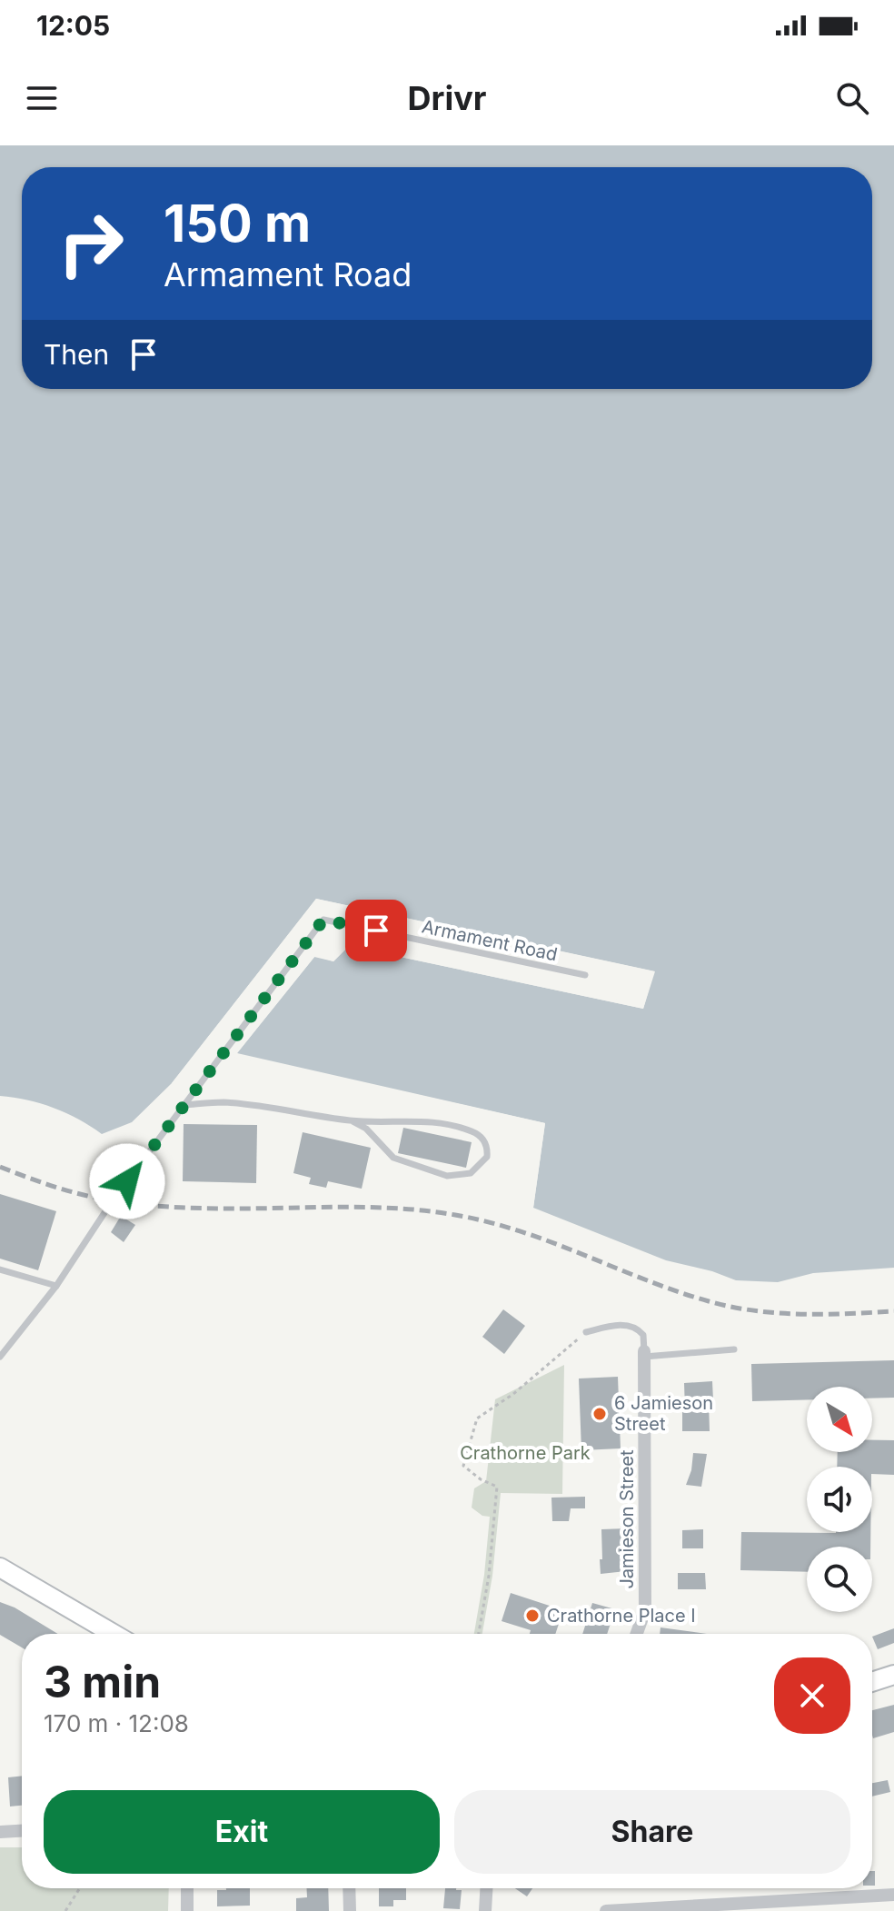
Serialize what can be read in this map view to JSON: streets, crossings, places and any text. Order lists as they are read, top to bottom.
{
  "streets": {
    "street": ["Jamieson Street"],
    "lane": ["Armament Road"]
  },
  "parks": ["Crathorne Park"],
  "places": ["6 Jamieson Street", "Crathorne Place I"],
  "north": "bottom right",
  "page": {
    "status": "12:05",
    "header": "Drivr",
    "turn": ["150 m", "Armament Road"],
    "then": "Then",
    "heading": ["3 min", "170 m · 12:08"],
    "buttons": ["Exit", "Share"]
  }
}
